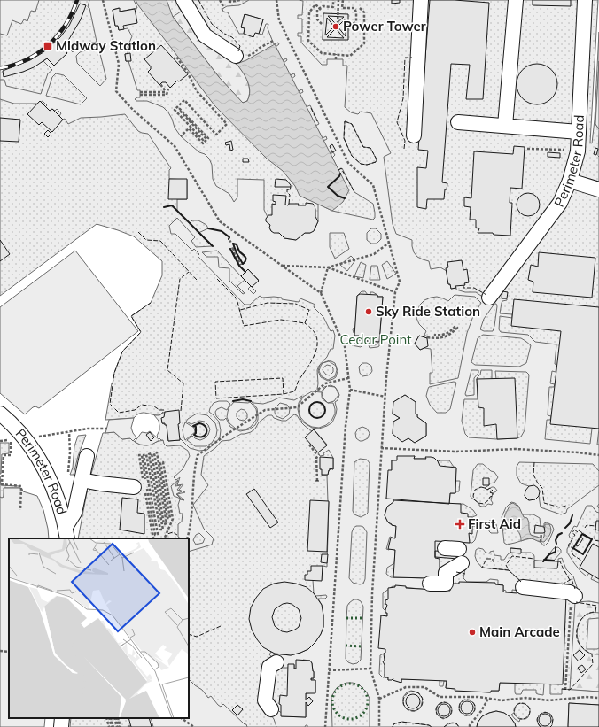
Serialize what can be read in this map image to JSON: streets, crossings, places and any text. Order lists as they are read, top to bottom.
{
  "streets": {
    "street": ["Perimeter Road"]
  },
  "parks": ["Cedar Point"],
  "places": {
    "other": ["Power Tower", "Sky Ride Station", "Main Arcade"],
    "transit": ["Midway Station"],
    "health": ["First Aid"]
  }
}
